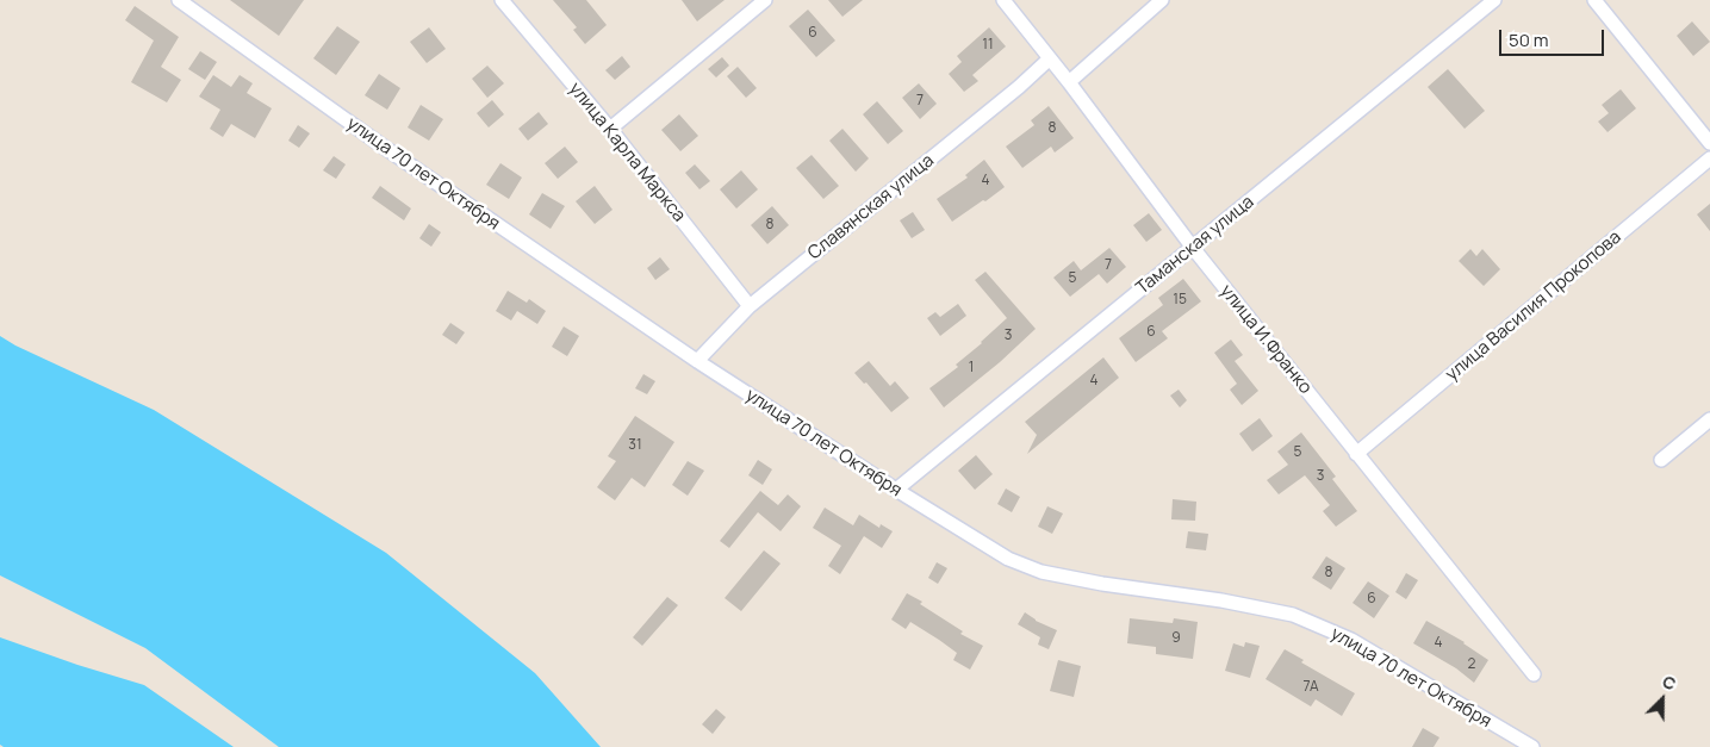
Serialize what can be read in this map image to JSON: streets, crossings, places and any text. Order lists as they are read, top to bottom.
{
  "streets": {
    "street": [
      "улица Карла Маркса",
      "улица 70 лет Октября",
      "Славянская улица",
      "Таманская улица",
      "улица Василия Прокопова",
      "улица И.Франко"
    ]
  },
  "crossings": [
    ["улица Карла Маркса", "Славянская улица"],
    ["улица 70 лет Октября", "Славянская улица"],
    ["улица 70 лет Октября", "Таманская улица"],
    ["Славянская улица", "улица И.Франко"],
    ["Таманская улица", "улица И.Франко"],
    ["улица Василия Прокопова", "улица И.Франко"]
  ],
  "house_numbers": [
    "6",
    "11",
    "7",
    "8",
    "4",
    "8",
    "7",
    "5",
    "15",
    "6",
    "3",
    "1",
    "4",
    "31",
    "5",
    "3",
    "8",
    "6",
    "9",
    "4",
    "2",
    "7А"
  ],
  "scale_bar": "50 m",
  "north": "top right"
}
